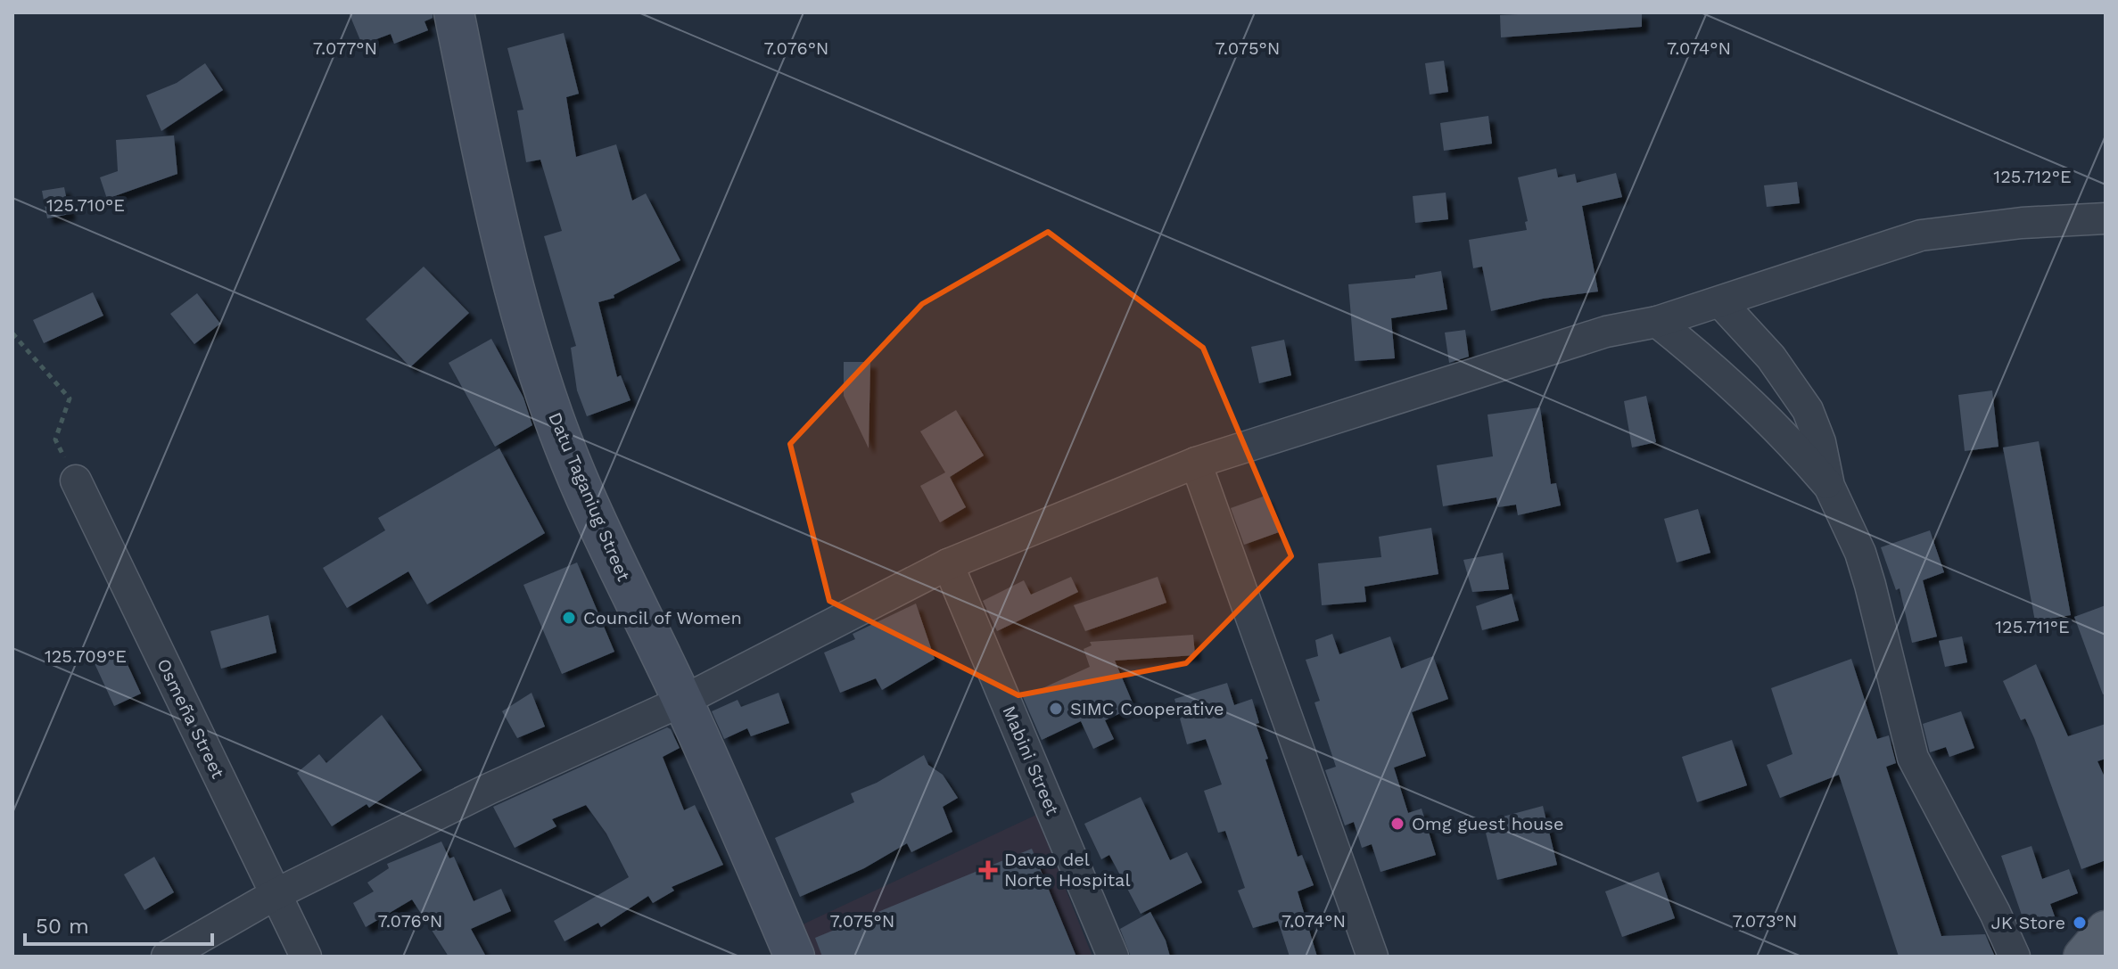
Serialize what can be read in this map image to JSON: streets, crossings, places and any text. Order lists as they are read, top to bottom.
{
  "streets": {
    "main road": ["Datu Taganiug Street"],
    "street": ["Osmeña Street", "Mabini Street"]
  },
  "places": {
    "other": [
      "Council of Women",
      "SIMC Cooperative",
      "Omg guest house",
      "JK Store"
    ],
    "health": ["Davao del Norte Hospital"]
  },
  "scale_bar": "50 m",
  "coordinates": [
    "7.077°N",
    "7.075°N",
    "7.074°N",
    "7.076°N",
    "125.712°E",
    "125.710°E",
    "125.711°E",
    "125.709°E",
    "7.073°N"
  ]
}
